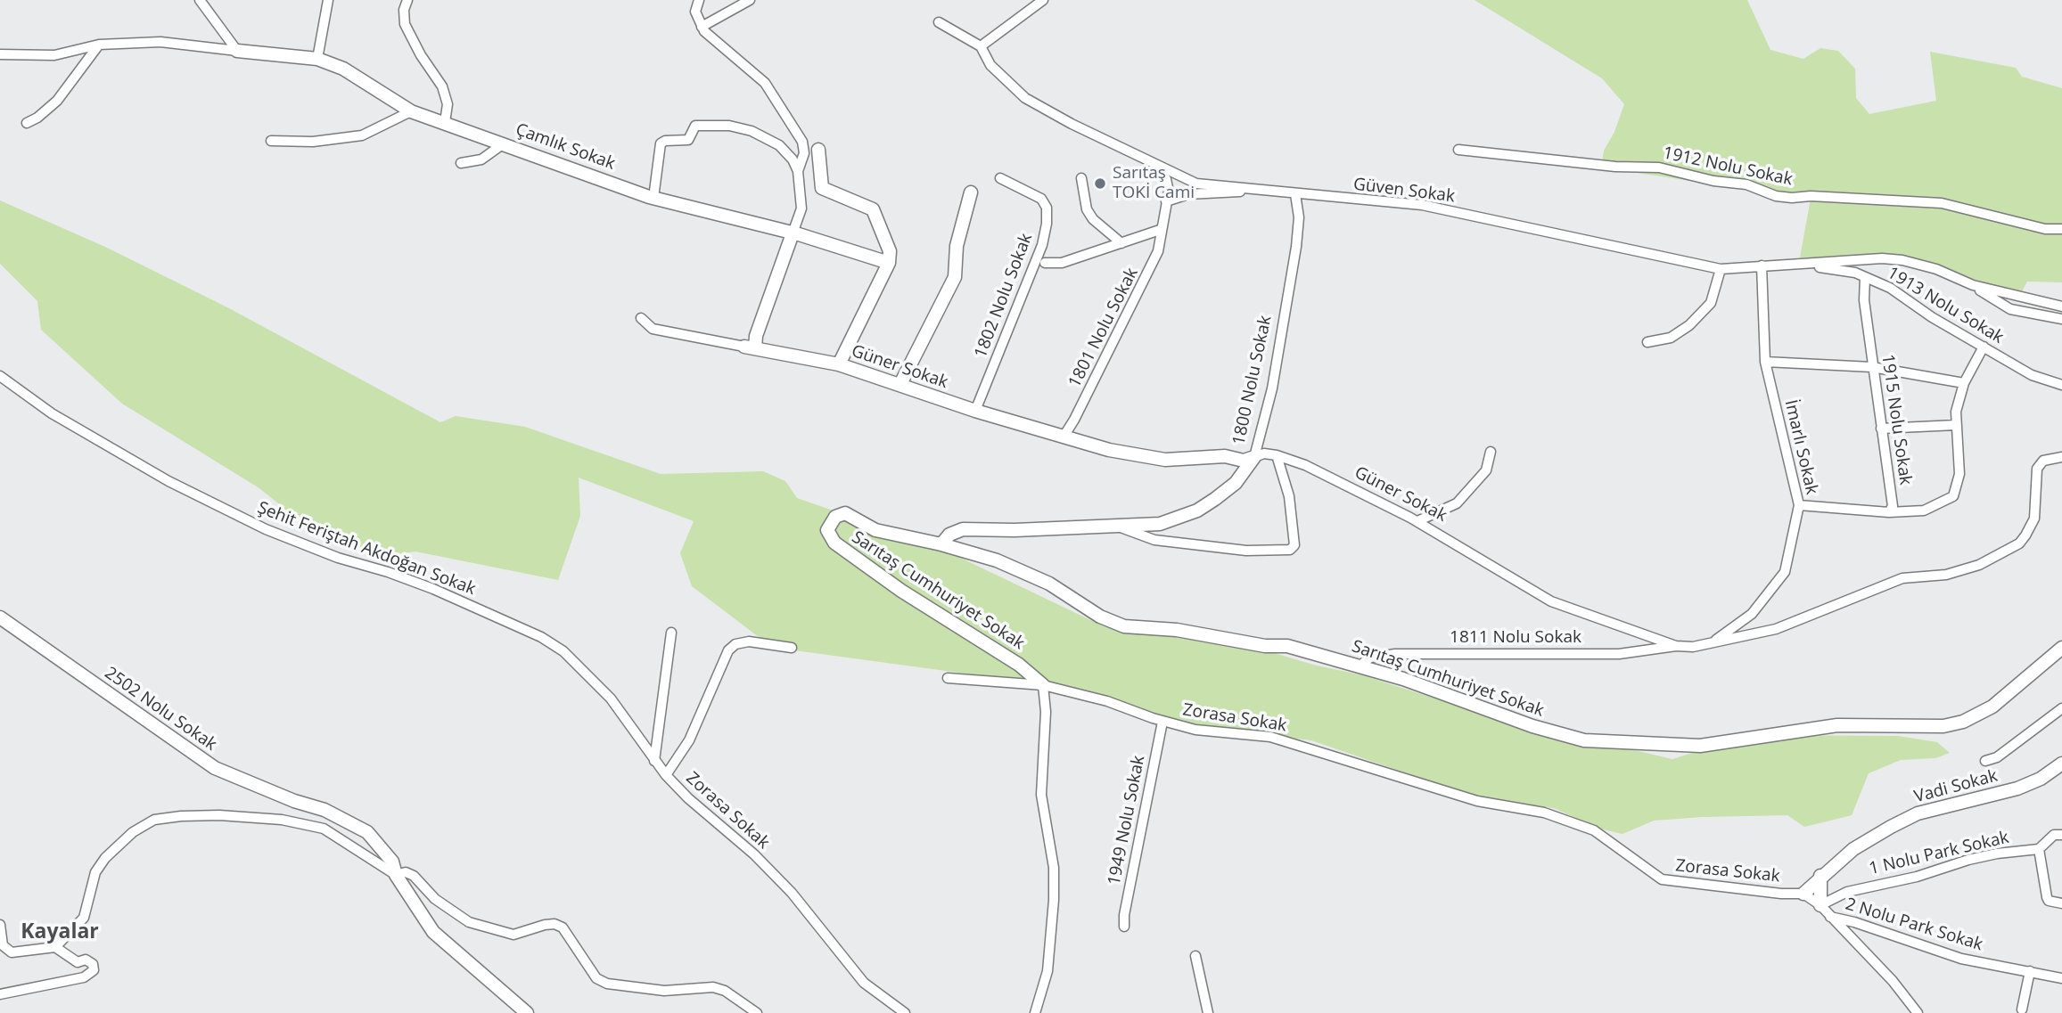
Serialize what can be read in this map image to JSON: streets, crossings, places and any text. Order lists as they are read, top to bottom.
{
  "streets": {
    "street": [
      "Çamlık Sokak",
      "1912 Nolu Sokak",
      "Güven Sokak",
      "1802 Nolu Sokak",
      "1913 Nolu Sokak",
      "1801 Nolu Sokak",
      "Güner Sokak",
      "1800 Nolu Sokak",
      "1915 Nolu Sokak",
      "İmarlı Sokak",
      "Şehit Feriştah Akdoğan Sokak",
      "Sarıtaş Cumhuriyet Sokak",
      "1811 Nolu Sokak",
      "2502 Nolu Sokak",
      "Zorasa Sokak",
      "Vadi Sokak",
      "1949 Nolu Sokak",
      "1 Nolu Park Sokak",
      "2 Nolu Park Sokak"
    ]
  },
  "crossings": [
    ["Güven Sokak", "1913 Nolu Sokak"],
    ["Güven Sokak", "1801 Nolu Sokak"],
    ["Güven Sokak", "1800 Nolu Sokak"],
    ["Güven Sokak", "İmarlı Sokak"],
    ["1802 Nolu Sokak", "Güner Sokak"],
    ["1913 Nolu Sokak", "1915 Nolu Sokak"],
    ["1801 Nolu Sokak", "Güner Sokak"],
    ["Güner Sokak", "1800 Nolu Sokak"],
    ["Güner Sokak", "İmarlı Sokak"],
    ["Güner Sokak", "1811 Nolu Sokak"],
    ["1800 Nolu Sokak", "Sarıtaş Cumhuriyet Sokak"],
    ["Şehit Feriştah Akdoğan Sokak", "Zorasa Sokak"],
    ["Sarıtaş Cumhuriyet Sokak", "1811 Nolu Sokak"],
    ["Sarıtaş Cumhuriyet Sokak", "Zorasa Sokak"],
    ["Zorasa Sokak", "Vadi Sokak"],
    ["Zorasa Sokak", "1949 Nolu Sokak"]
  ],
  "districts": ["Kayalar"],
  "places": ["Sarıtaş TOKİ Cami"]
}
